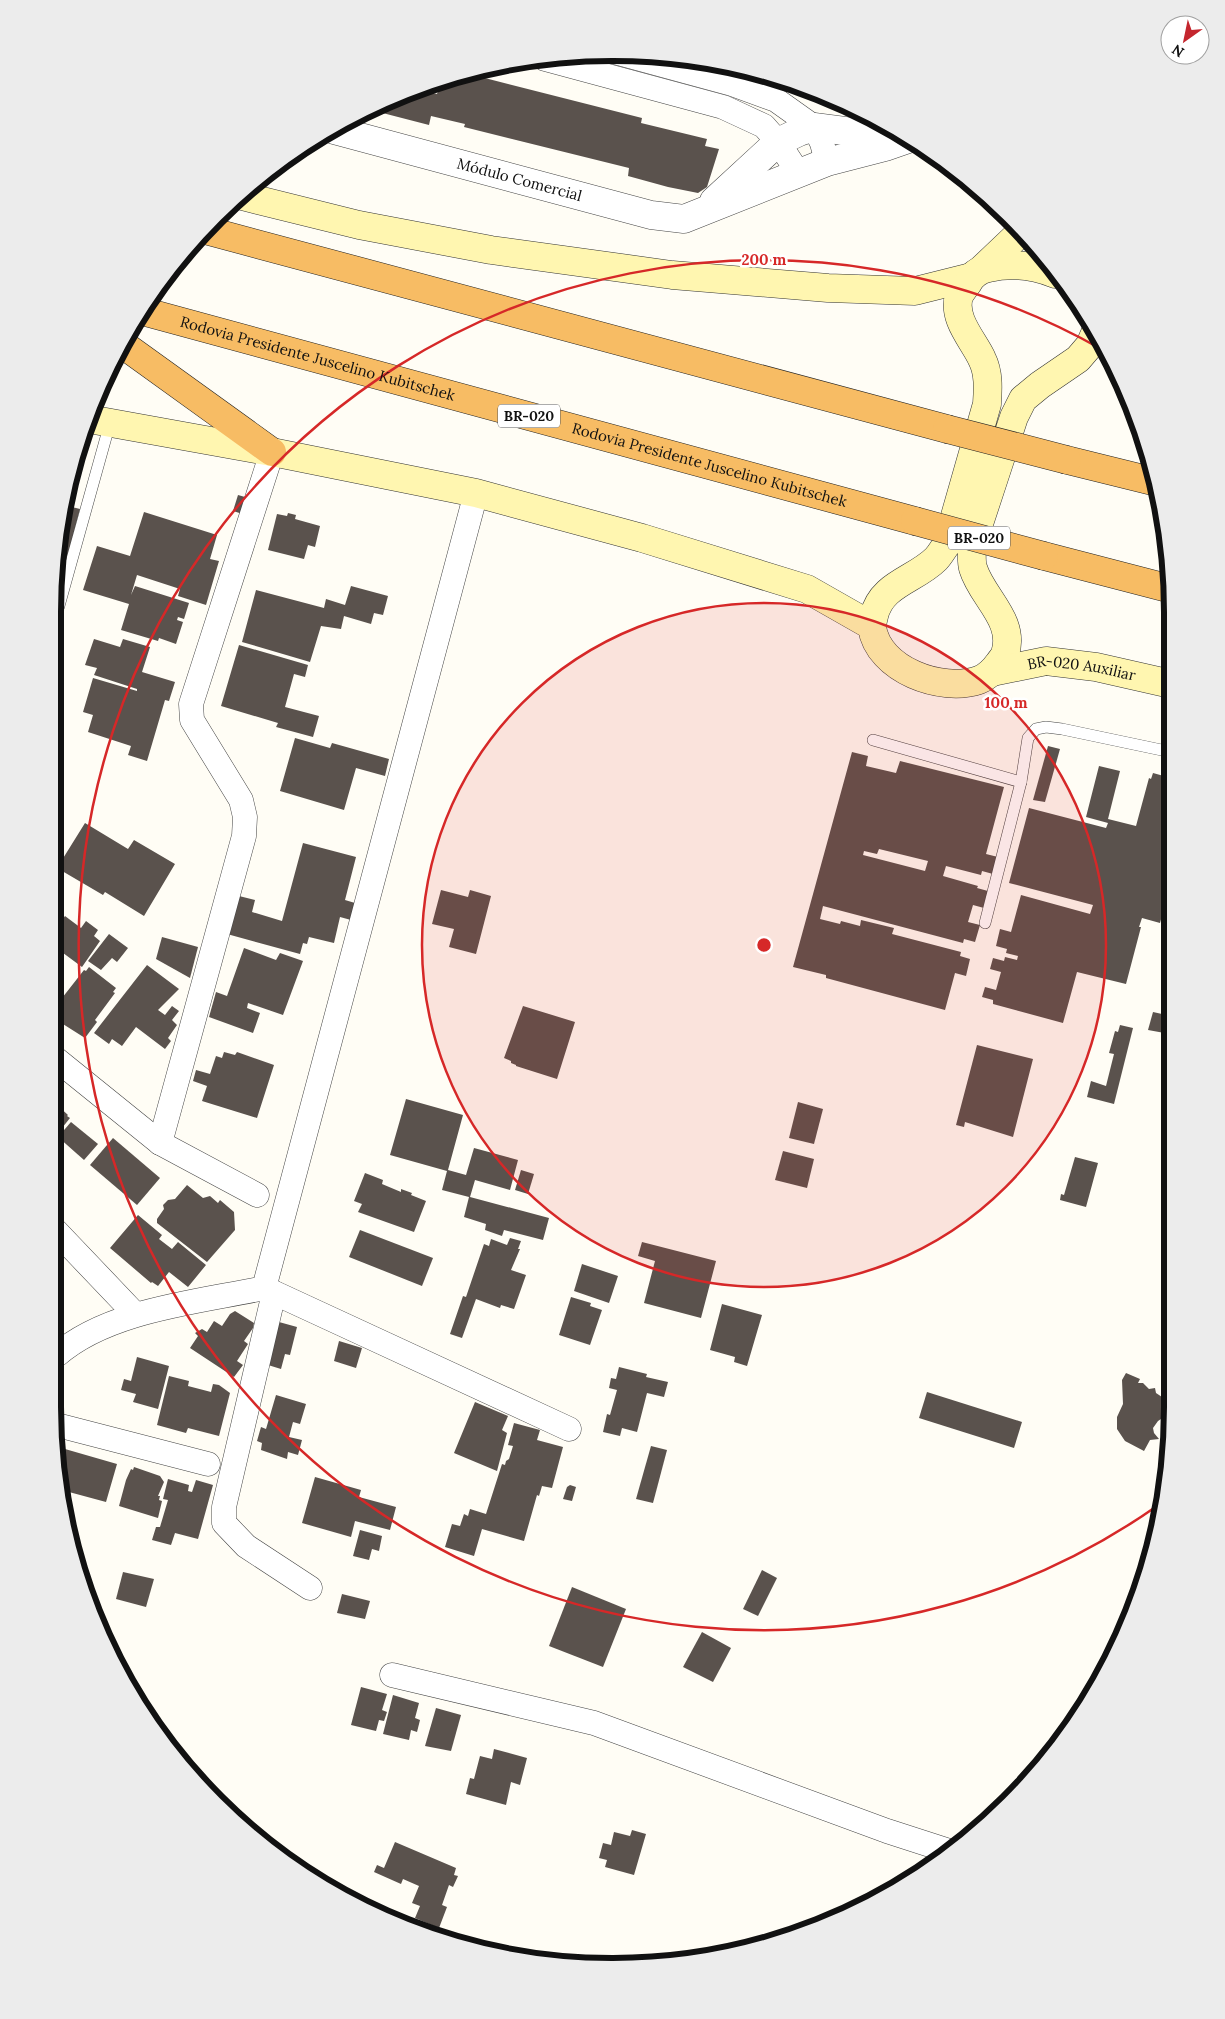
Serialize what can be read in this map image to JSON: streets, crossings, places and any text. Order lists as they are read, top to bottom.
{
  "streets": {
    "highway": ["Rodovia Presidente Juscelino Kubitschek", "BR-020"],
    "main road": ["BR-020 Auxiliar"],
    "street": ["Módulo Comercial"]
  },
  "north": "bottom left",
  "rings": ["200 m", "100 m"]
}
